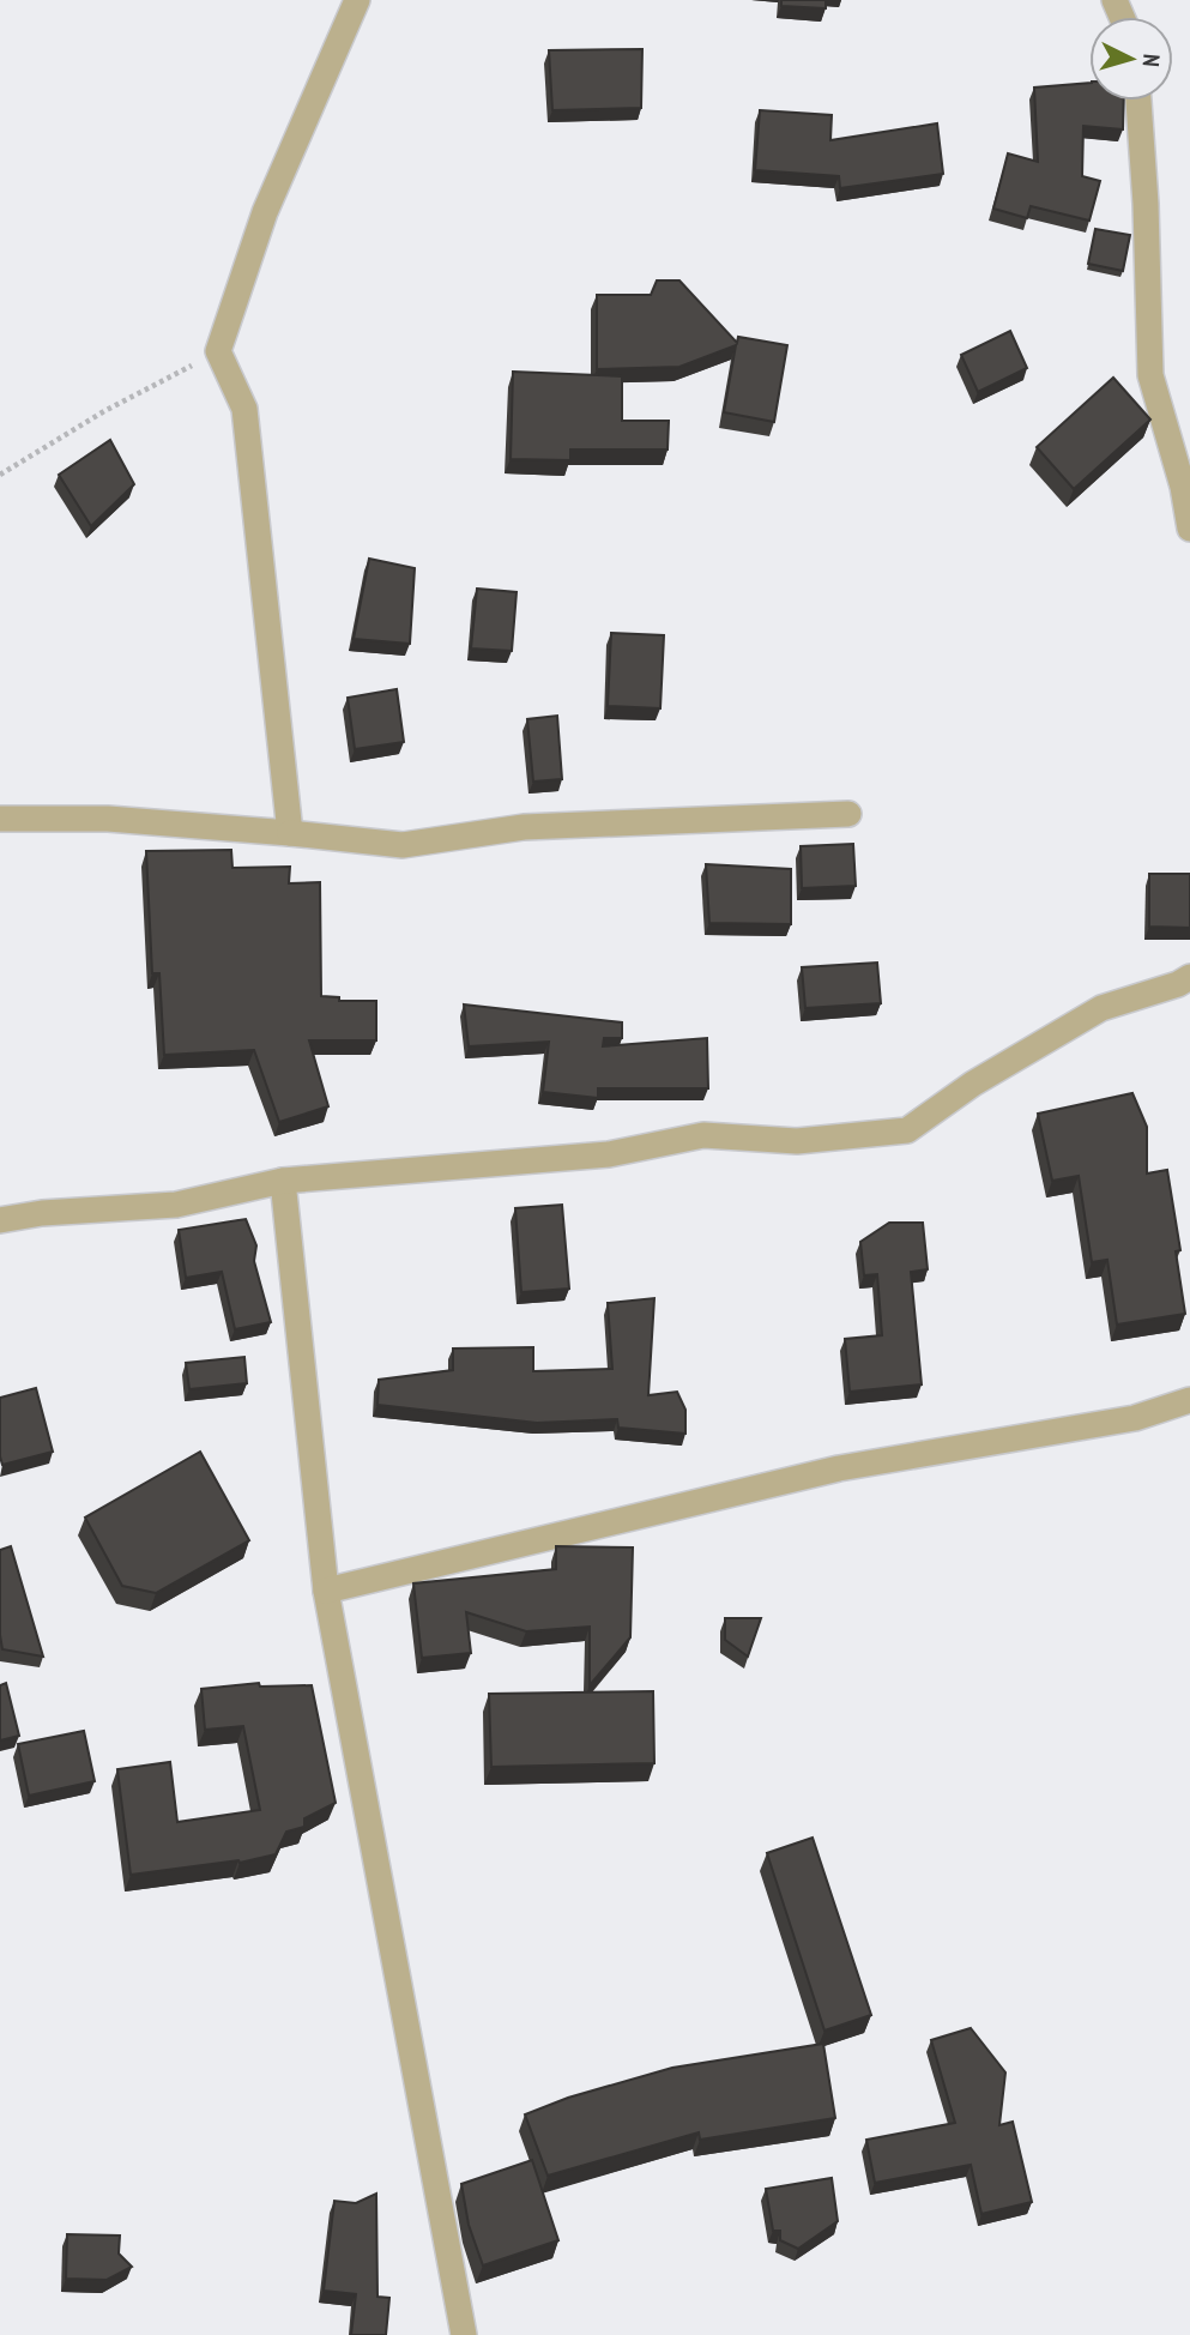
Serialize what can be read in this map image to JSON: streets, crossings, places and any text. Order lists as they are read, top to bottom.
{
  "north": "right"
}
